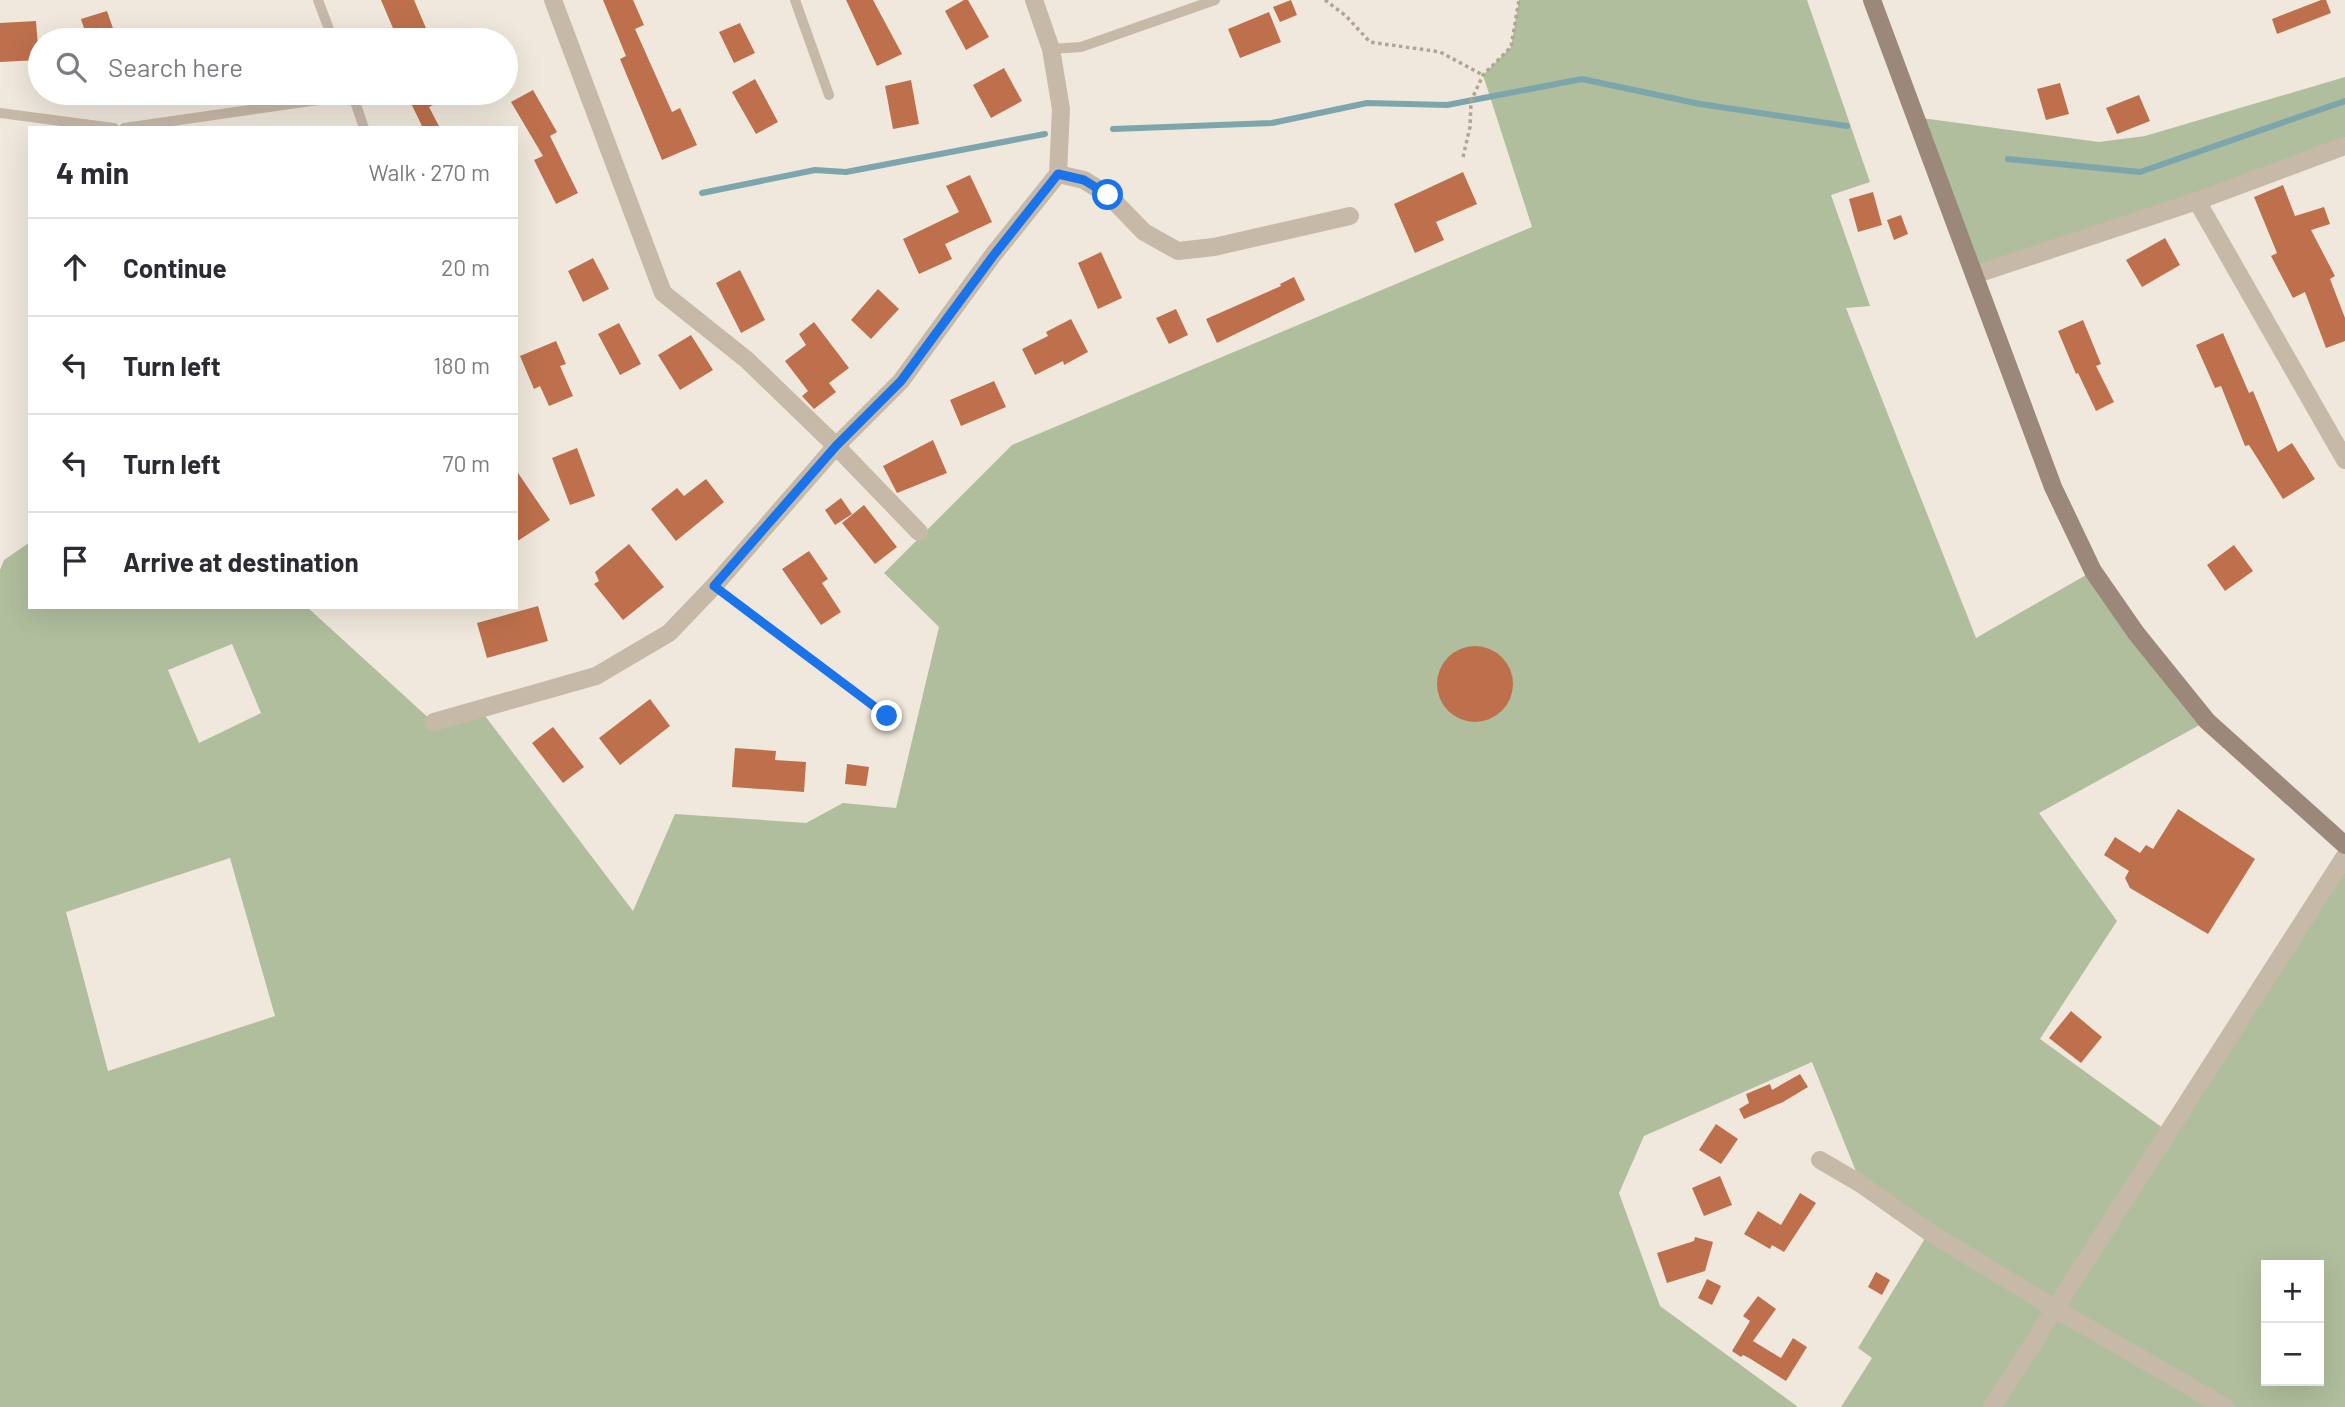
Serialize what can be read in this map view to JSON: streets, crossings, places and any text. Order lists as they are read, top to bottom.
{
  "page": {
    "search": "Search here",
    "heading": ["4 min", "Walk · 270 m"],
    "list": [
      ["Continue", "20 m"],
      ["Turn left", "180 m"],
      ["Turn left", "70 m"],
      "Arrive at destination"
    ],
    "map_buttons": ["+", "−"]
  }
}
